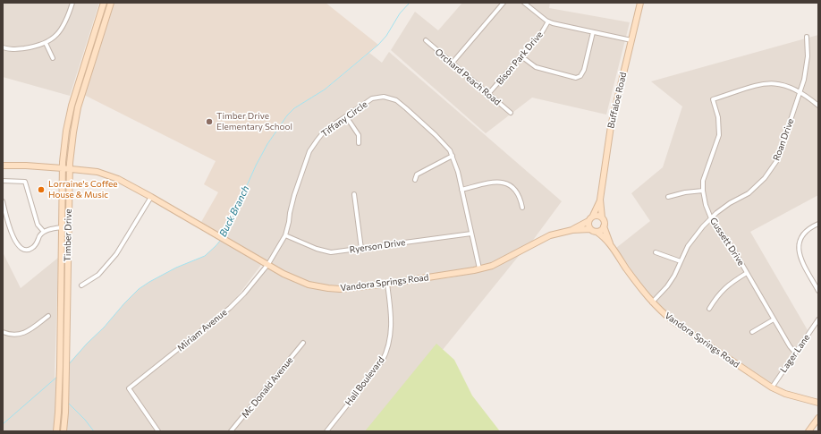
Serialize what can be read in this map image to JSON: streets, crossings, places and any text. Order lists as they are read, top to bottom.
{
  "streets": {
    "street": [
      "Bison Park Drive",
      "Orchard Peach Road",
      "Buffaloe Road",
      "Tiffany Circle",
      "Roan Drive",
      "Timber Drive",
      "Gussett Drive",
      "Ryerson Drive",
      "Vandora Springs Road",
      "Miriam Avenue",
      "Lager Lane",
      "Hall Boulevard",
      "Mc Donald Avenue"
    ]
  },
  "crossings": [
    ["Bison Park Drive", "Orchard Peach Road"],
    ["Buffaloe Road", "Vandora Springs Road"],
    ["Tiffany Circle", "Ryerson Drive"],
    ["Tiffany Circle", "Vandora Springs Road"],
    ["Tiffany Circle", "Miriam Avenue"],
    ["Roan Drive", "Gussett Drive"],
    ["Roan Drive", "Vandora Springs Road"],
    ["Timber Drive", "Vandora Springs Road"],
    ["Gussett Drive", "Lager Lane"],
    ["Vandora Springs Road", "Miriam Avenue"],
    ["Vandora Springs Road", "Lager Lane"],
    ["Vandora Springs Road", "Hall Boulevard"]
  ],
  "water": ["Buck Branch"],
  "places": ["Timber Drive Elementary School", "Lorraine's Coffee House & Music"]
}
